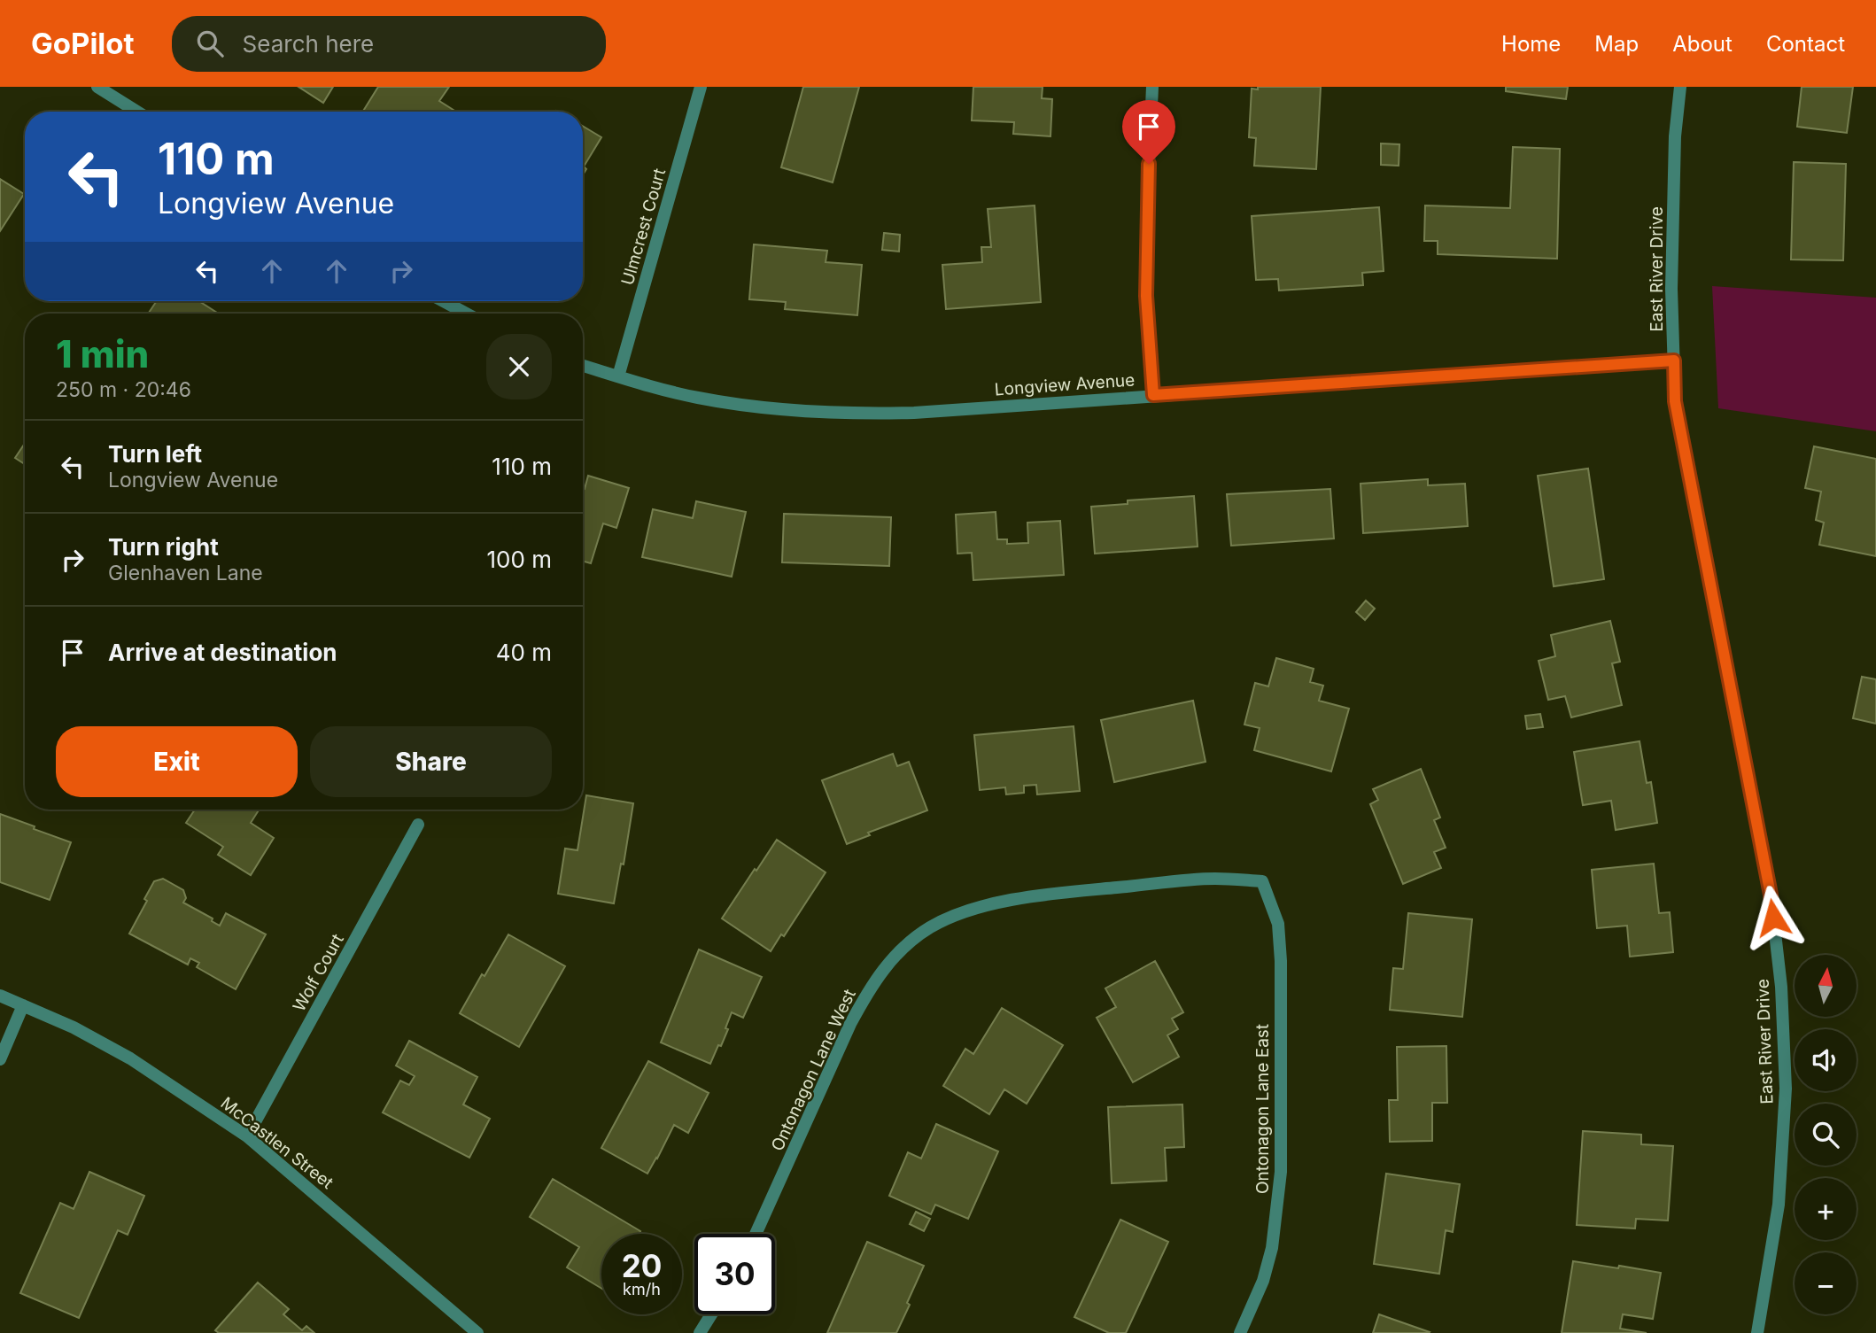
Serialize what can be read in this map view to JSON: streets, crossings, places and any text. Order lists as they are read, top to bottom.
{
  "streets": {
    "street": [
      "Ulmcrest Court",
      "East River Drive",
      "Longview Avenue",
      "Wolf Court",
      "Ontonagon Lane West",
      "Ontonagon Lane East",
      "McCastlen Street"
    ]
  },
  "crossings": [
    ["Ulmcrest Court", "Longview Avenue"],
    ["East River Drive", "Longview Avenue"],
    ["Wolf Court", "McCastlen Street"],
    ["Ontonagon Lane West", "Ontonagon Lane East"]
  ],
  "north": "top",
  "page": {
    "header": "GoPilot",
    "search": "Search here",
    "nav": [
      "Home",
      "Map",
      "About",
      "Contact"
    ],
    "turn": ["110 m", "Longview Avenue"],
    "heading": ["1 min", "250 m · 20:46"],
    "list": [
      {
        "name": "Turn left",
        "note": "Longview Avenue",
        "value": "110 m"
      },
      {
        "name": "Turn right",
        "note": "Glenhaven Lane",
        "value": "100 m"
      },
      {
        "name": "Arrive at destination",
        "value": "40 m"
      }
    ],
    "buttons": ["Exit", "Share"],
    "map_buttons": ["+", "−"],
    "speed": "20 km/h",
    "limit": "30"
  }
}
